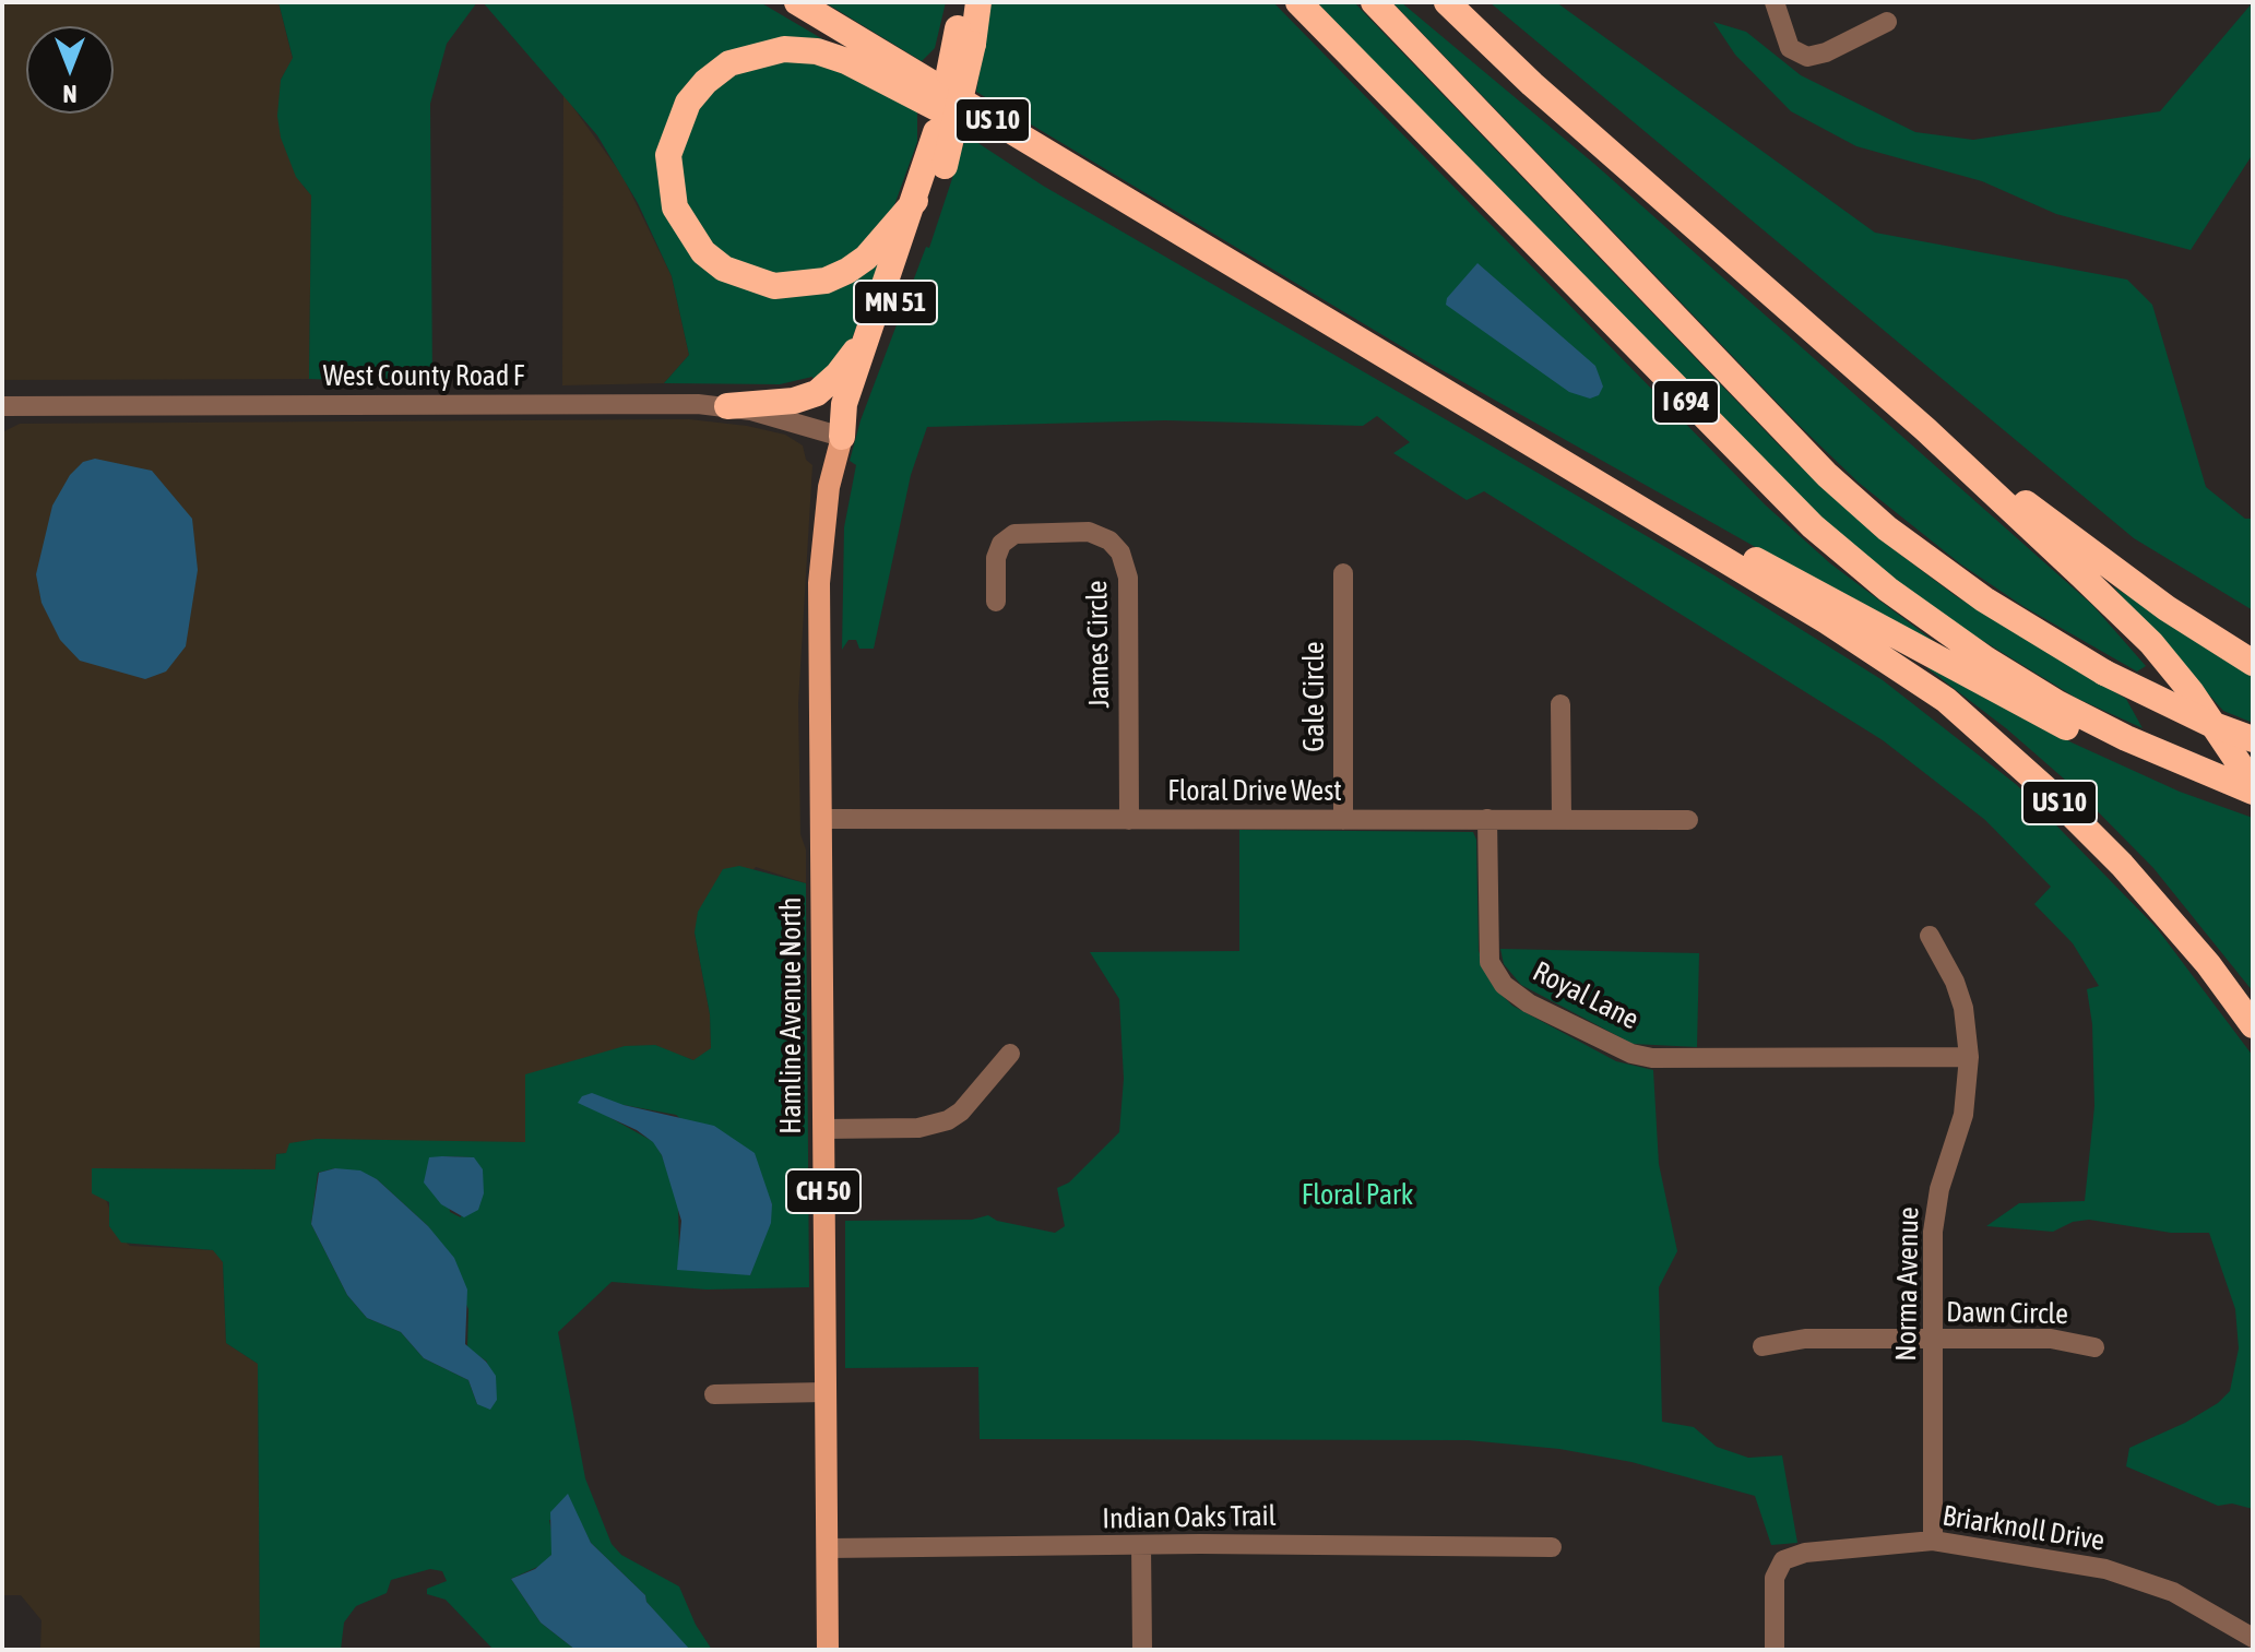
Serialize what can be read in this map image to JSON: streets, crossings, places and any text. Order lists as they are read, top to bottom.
{
  "streets": {
    "highway": [
      "US 10",
      "MN 51",
      "I 694",
      "Hamline Avenue North"
    ],
    "main road": ["CH 50"],
    "street": [
      "West County Road F",
      "James Circle",
      "Gale Circle",
      "Floral Drive West",
      "Royal Lane",
      "Norma Avenue",
      "Dawn Circle",
      "Indian Oaks Trail",
      "Briarknoll Drive"
    ]
  },
  "crossings": [
    ["West County Road F", "Hamline Avenue North"],
    ["James Circle", "Floral Drive West"],
    ["Gale Circle", "Floral Drive West"],
    ["Floral Drive West", "Royal Lane"],
    ["Floral Drive West", "Hamline Avenue North"],
    ["Royal Lane", "Norma Avenue"],
    ["Hamline Avenue North", "Indian Oaks Trail"],
    ["Norma Avenue", "Dawn Circle"],
    ["Norma Avenue", "Briarknoll Drive"]
  ],
  "parks": ["Floral Park"],
  "north": "bottom"
}
